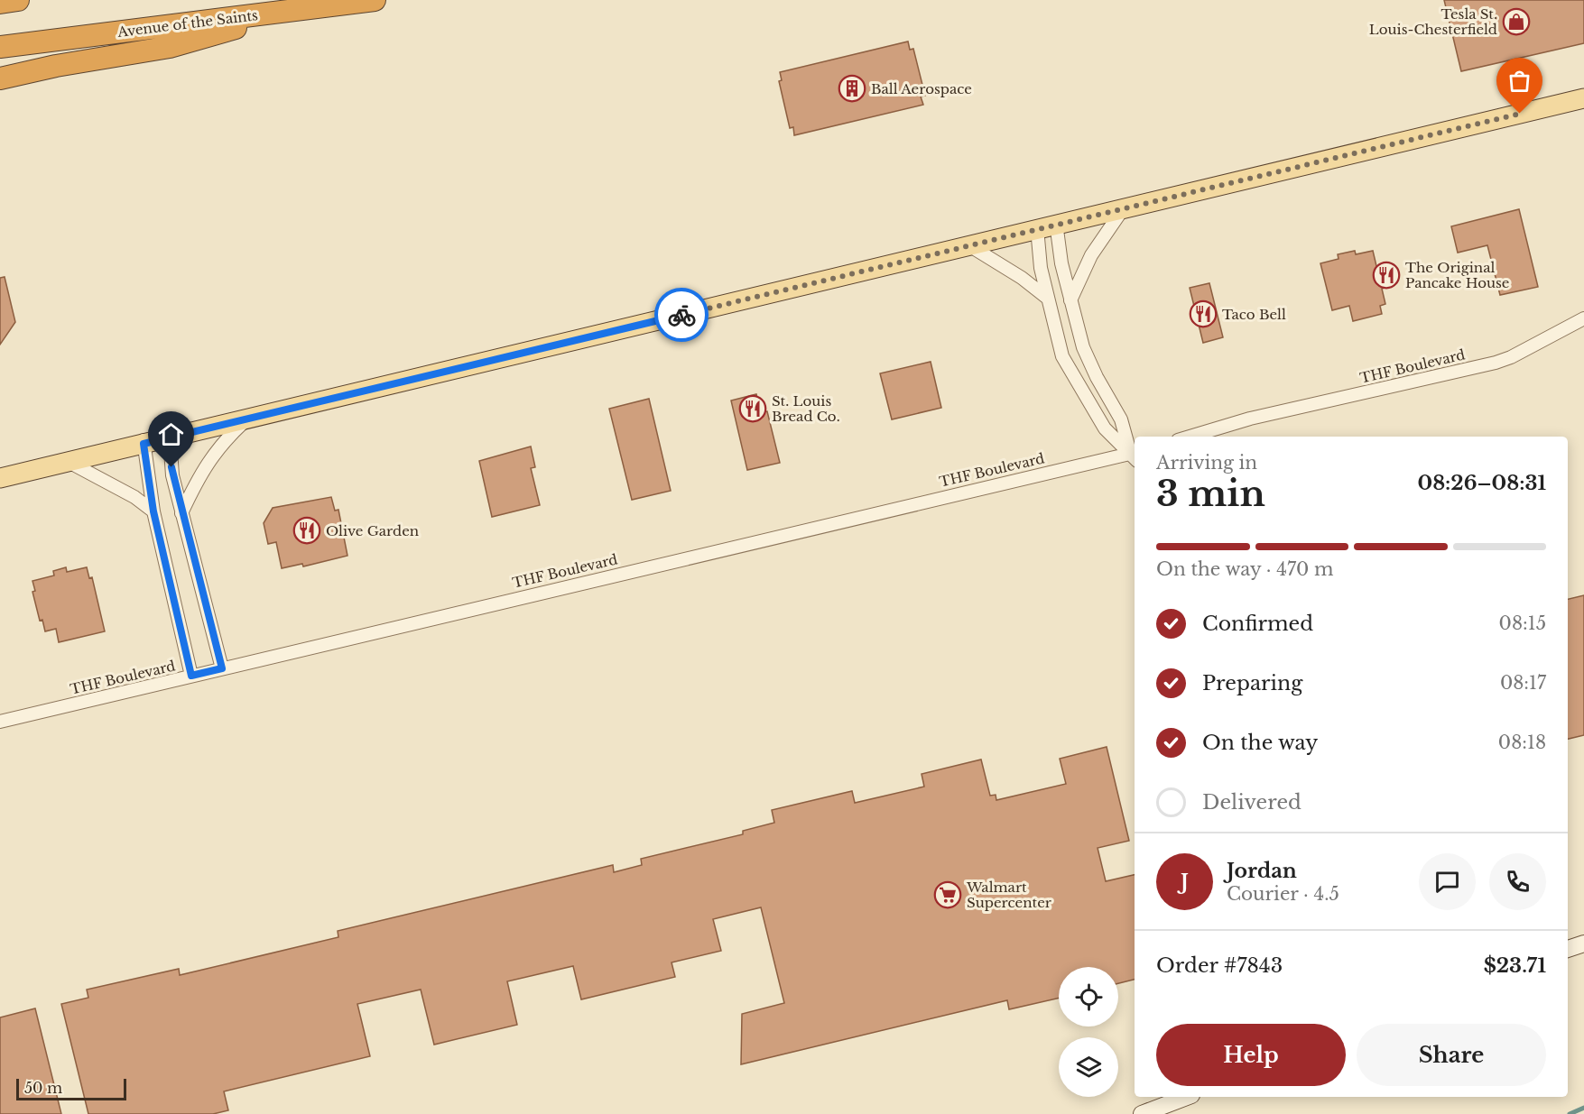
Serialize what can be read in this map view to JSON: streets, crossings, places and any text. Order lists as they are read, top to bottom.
{
  "streets": {
    "highway": ["Avenue of the Saints"],
    "street": ["THF Boulevard"]
  },
  "places": {
    "shop": ["Tesla St. Louis-Chesterfield"],
    "building": ["Ball Aerospace"],
    "restaurant": [
      "The Original Pancake House",
      "Taco Bell",
      "St. Louis Bread Co.",
      "Olive Garden"
    ],
    "supermarket": ["Walmart Supercenter"]
  },
  "scale_bar": "50 m",
  "page": {
    "heading": ["3 min", "Arriving in", "08:26–08:31"],
    "panel": [
      "Jordan",
      "Courier · 4.5",
      "Order #7843",
      "$23.71"
    ],
    "bar": "On the way · 470 m",
    "list": [
      ["Confirmed", "08:15"],
      ["Preparing", "08:17"],
      ["On the way", "08:18"],
      "Delivered"
    ],
    "round": "J",
    "buttons": ["Help", "Share"],
    "scale": "50 m"
  }
}
